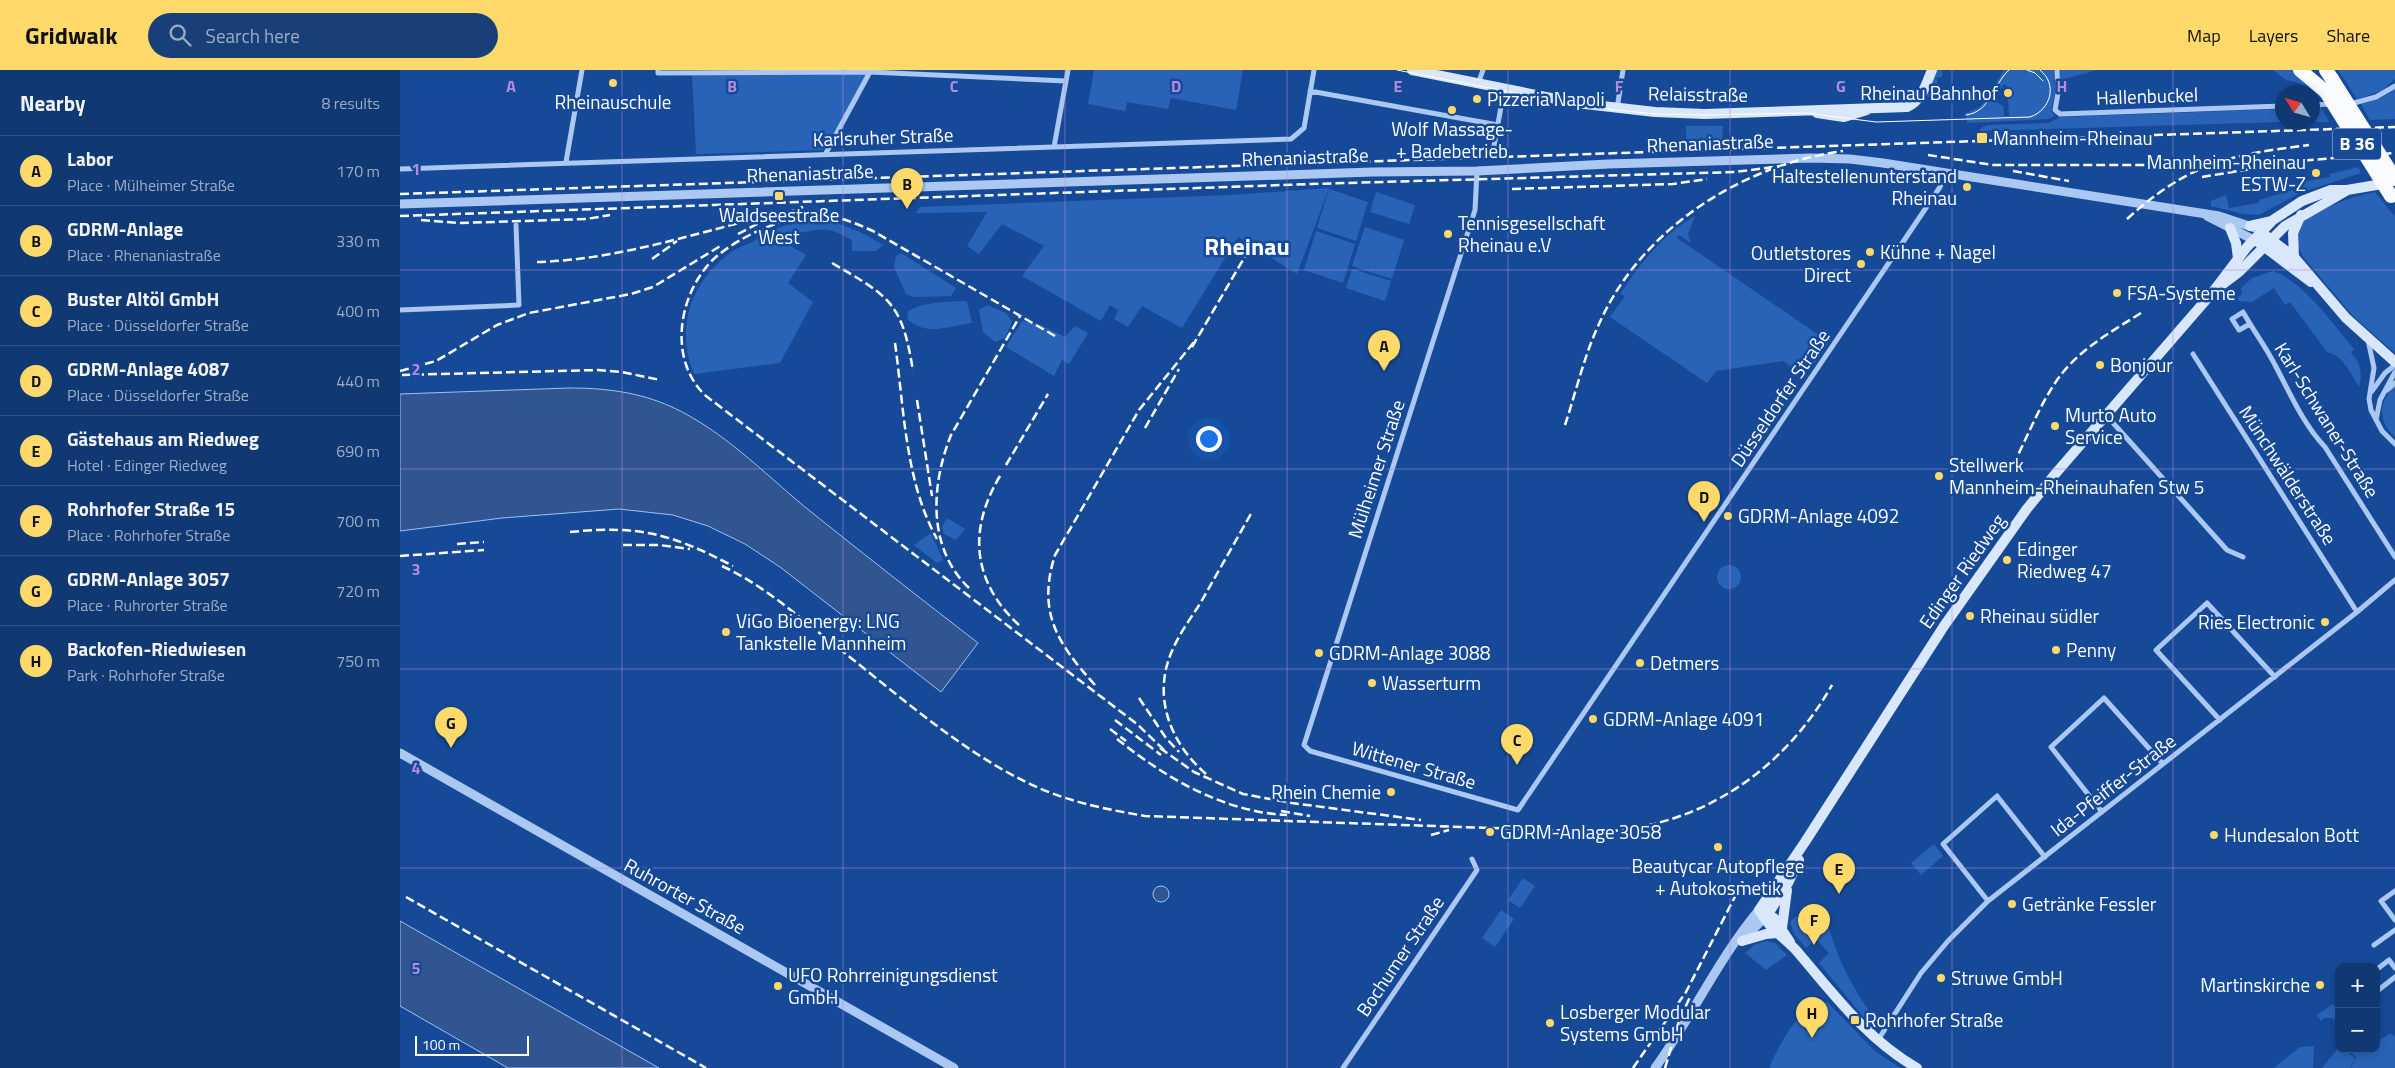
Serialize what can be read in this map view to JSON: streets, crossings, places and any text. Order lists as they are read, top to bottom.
{
  "streets": {
    "highway": ["B 36"],
    "main road": ["Relaisstraße", "Rhenaniastraße", "Edinger Riedweg"],
    "street": [
      "Hallenbuckel",
      "Karlsruher Straße",
      "Düsseldorfer Straße",
      "Karl-Schwaner-Straße",
      "Mülheimer Straße",
      "Münchwälderstraße",
      "Wittener Straße",
      "Ida-Pfeiffer-Straße",
      "Ruhrorter Straße",
      "Bochumer Straße"
    ]
  },
  "crossings": [
    ["Rhenaniastraße", "Düsseldorfer Straße"],
    ["Rhenaniastraße", "Mülheimer Straße"],
    ["Rhenaniastraße", "Edinger Riedweg"],
    ["Düsseldorfer Straße", "Wittener Straße"],
    ["Mülheimer Straße", "Wittener Straße"],
    ["Münchwälderstraße", "Ida-Pfeiffer-Straße"]
  ],
  "districts": ["Rheinau"],
  "places": {
    "other": [
      "Rheinauschule",
      "Rheinau Bahnhof",
      "Pizzeria Napoli",
      "Wolf Massage- + Badebetrieb",
      "Mannheim-Rheinau ESTW-Z",
      "Haltestellenunterstand Rheinau",
      "Tennisgesellschaft Rheinau e.V",
      "Kühne + Nagel",
      "Outletstores Direct",
      "FSA-Systeme",
      "Bonjour",
      "Murto Auto Service",
      "Stellwerk Mannheim-Rheinauhafen Stw 5",
      "GDRM-Anlage 4092",
      "Edinger Riedweg 47",
      "Rheinau südler",
      "Ries Electronic",
      "ViGo Bioenergy: LNG Tankstelle Mannheim",
      "Penny",
      "GDRM-Anlage 3088",
      "Detmers",
      "Wasserturm",
      "GDRM-Anlage 4091",
      "Rhein Chemie",
      "GDRM-Anlage 3058",
      "Hundesalon Bott",
      "Beautycar Autopflege + Autokosmetik",
      "Getränke Fessler",
      "Struwe GmbH",
      "Martinskirche",
      "UFO Rohrreinigungsdienst GmbH",
      "Losberger Modular Systems GmbH"
    ],
    "transit": ["Mannheim-Rheinau", "Waldseestraße West", "Rohrhofer Straße"]
  },
  "scale_bar": "100 m",
  "north": "top left",
  "page": {
    "header": "Gridwalk",
    "search": "Search here",
    "nav": ["Map", "Layers", "Share"],
    "heading": ["Nearby", "8 results"],
    "list": [
      {
        "mark": "A",
        "name": "Labor",
        "note": "Place · Mülheimer Straße",
        "value": "170 m"
      },
      {
        "mark": "B",
        "name": "GDRM-Anlage",
        "note": "Place · Rhenaniastraße",
        "value": "330 m"
      },
      {
        "mark": "C",
        "name": "Buster Altöl GmbH",
        "note": "Place · Düsseldorfer Straße",
        "value": "400 m"
      },
      {
        "mark": "D",
        "name": "GDRM-Anlage 4087",
        "note": "Place · Düsseldorfer Straße",
        "value": "440 m"
      },
      {
        "mark": "E",
        "name": "Gästehaus am Riedweg",
        "note": "Hotel · Edinger Riedweg",
        "value": "690 m"
      },
      {
        "mark": "F",
        "name": "Rohrhofer Straße 15",
        "note": "Place · Rohrhofer Straße",
        "value": "700 m"
      },
      {
        "mark": "G",
        "name": "GDRM-Anlage 3057",
        "note": "Place · Ruhrorter Straße",
        "value": "720 m"
      },
      {
        "mark": "H",
        "name": "Backofen-Riedwiesen",
        "note": "Park · Rohrhofer Straße",
        "value": "750 m"
      }
    ],
    "pins": [
      "B",
      "A",
      "D",
      "G",
      "C",
      "E",
      "F",
      "H"
    ],
    "map_buttons": ["+", "−"],
    "scale": "100 m"
  },
  "grid": {
    "columns": [
      "A",
      "B",
      "C",
      "D",
      "E",
      "F",
      "G",
      "H"
    ],
    "rows": [
      "1",
      "2",
      "3",
      "4",
      "5"
    ]
  }
}
